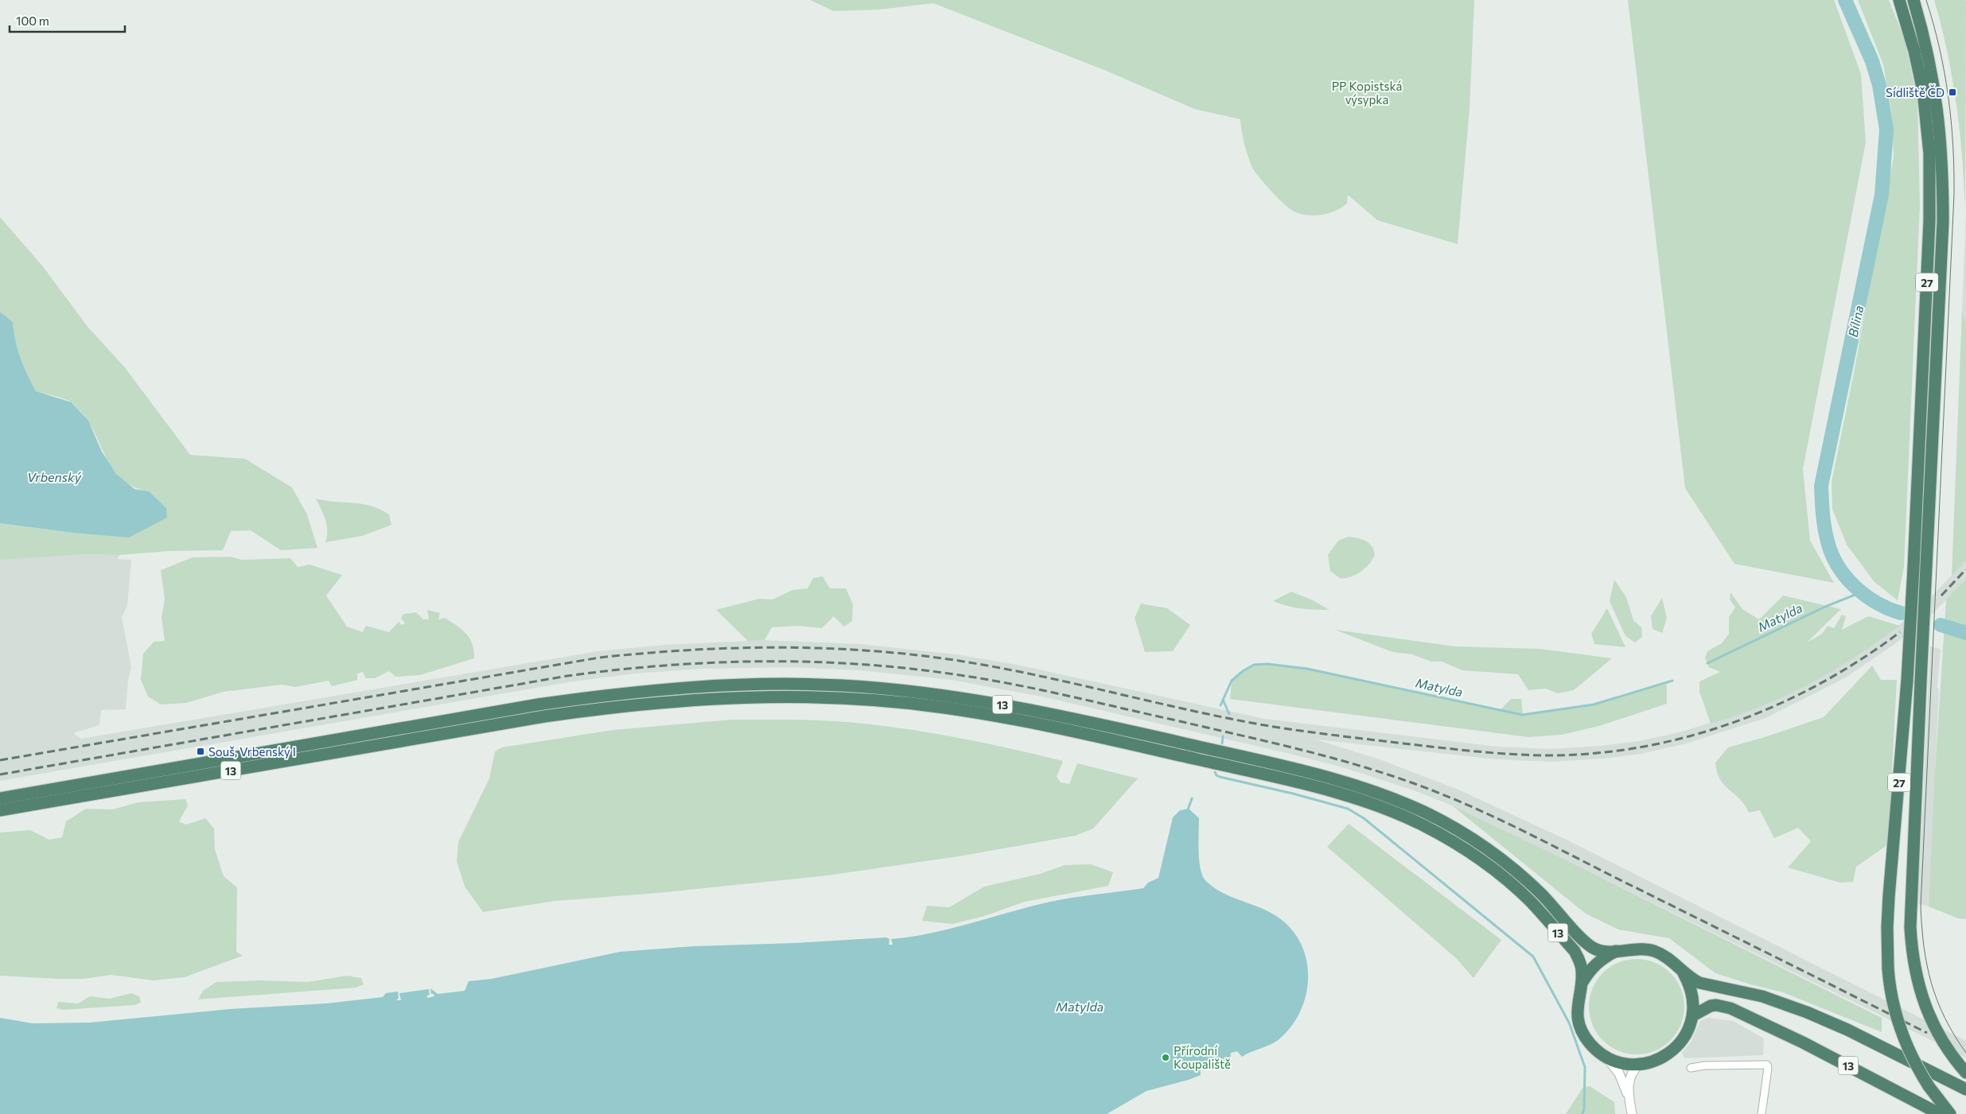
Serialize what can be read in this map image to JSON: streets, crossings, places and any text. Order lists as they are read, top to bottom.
{
  "streets": {
    "highway": ["27", "13"]
  },
  "water": ["Bílina", "Vrbenský", "Matylda"],
  "parks": ["PP Kopistská výsypka"],
  "places": {
    "transit": ["Sídliště ČD", "Souš, Vrbenský I"],
    "other": ["Přírodní Koupaliště"]
  },
  "scale_bar": "100 m"
}
